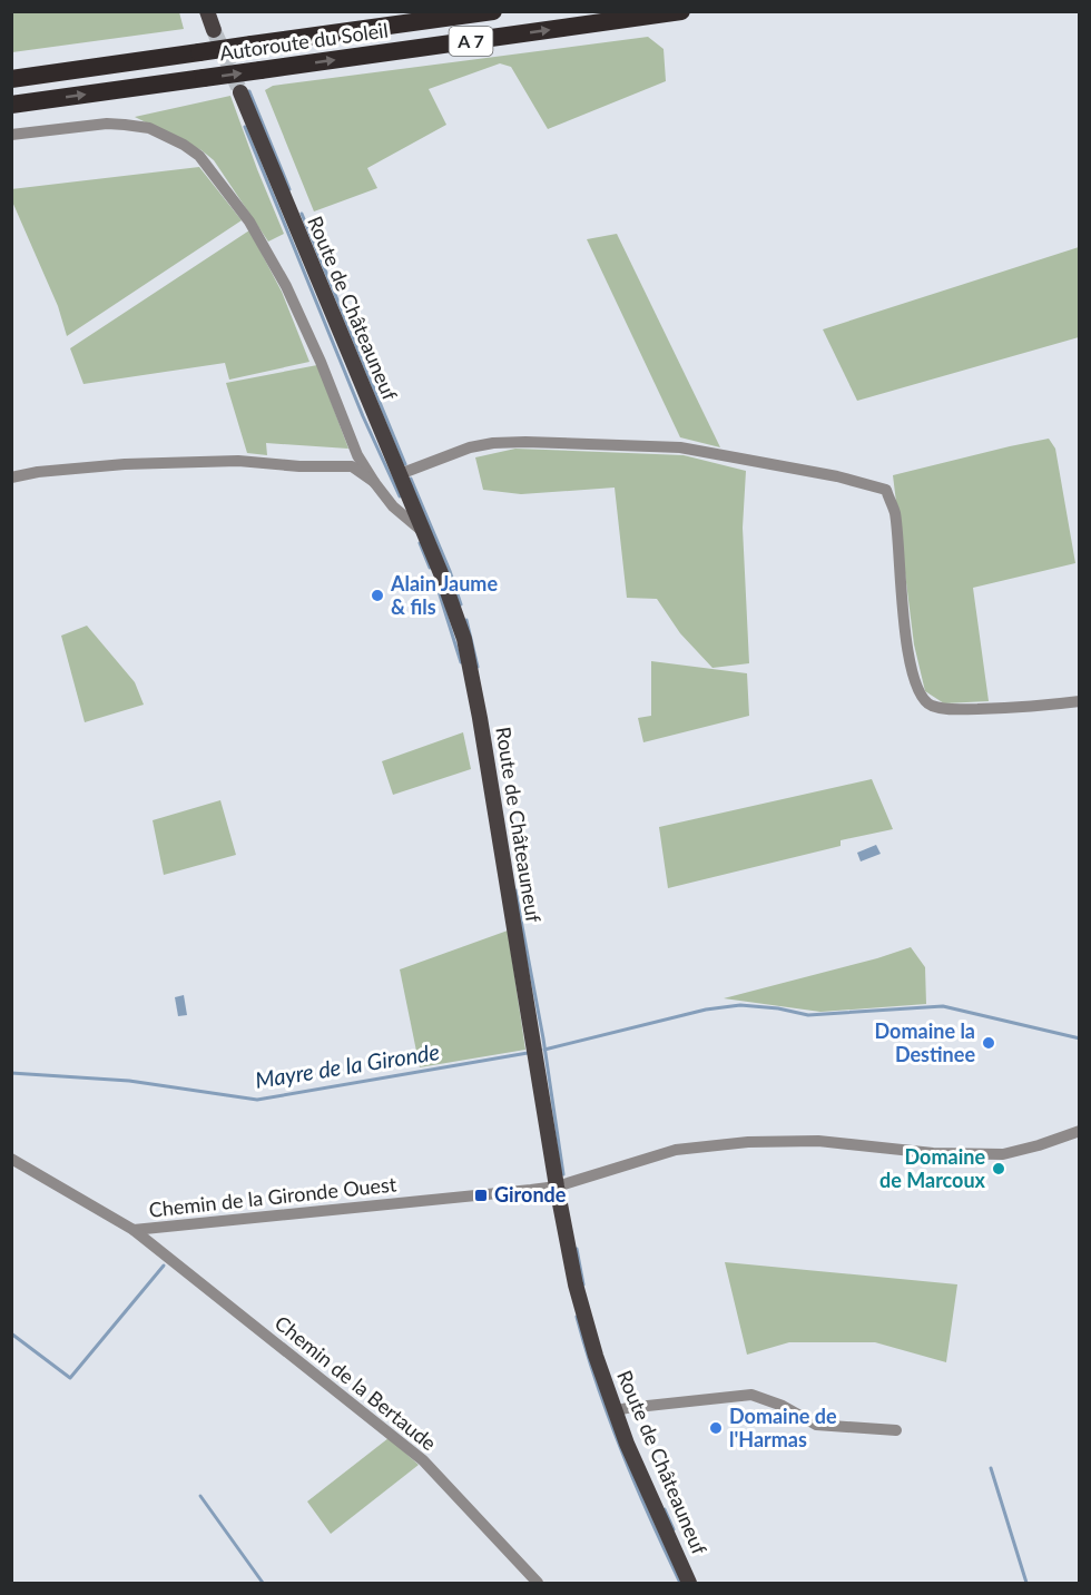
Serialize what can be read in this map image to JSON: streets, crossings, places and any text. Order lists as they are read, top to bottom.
{
  "streets": {
    "highway": ["A 7", "Autoroute du Soleil"],
    "main road": ["Route de Châteauneuf"],
    "street": ["Chemin de la Gironde Ouest", "Chemin de la Bertaude"]
  },
  "crossings": [
    ["Route de Châteauneuf", "Chemin de la Gironde Ouest"],
    ["Chemin de la Gironde Ouest", "Chemin de la Bertaude"]
  ],
  "water": ["Mayre de la Gironde"],
  "places": {
    "other": [
      "Alain Jaume & fils",
      "Domaine la Destinee",
      "Domaine de Marcoux",
      "Domaine de l'Harmas"
    ],
    "transit": ["Gironde"]
  }
}
